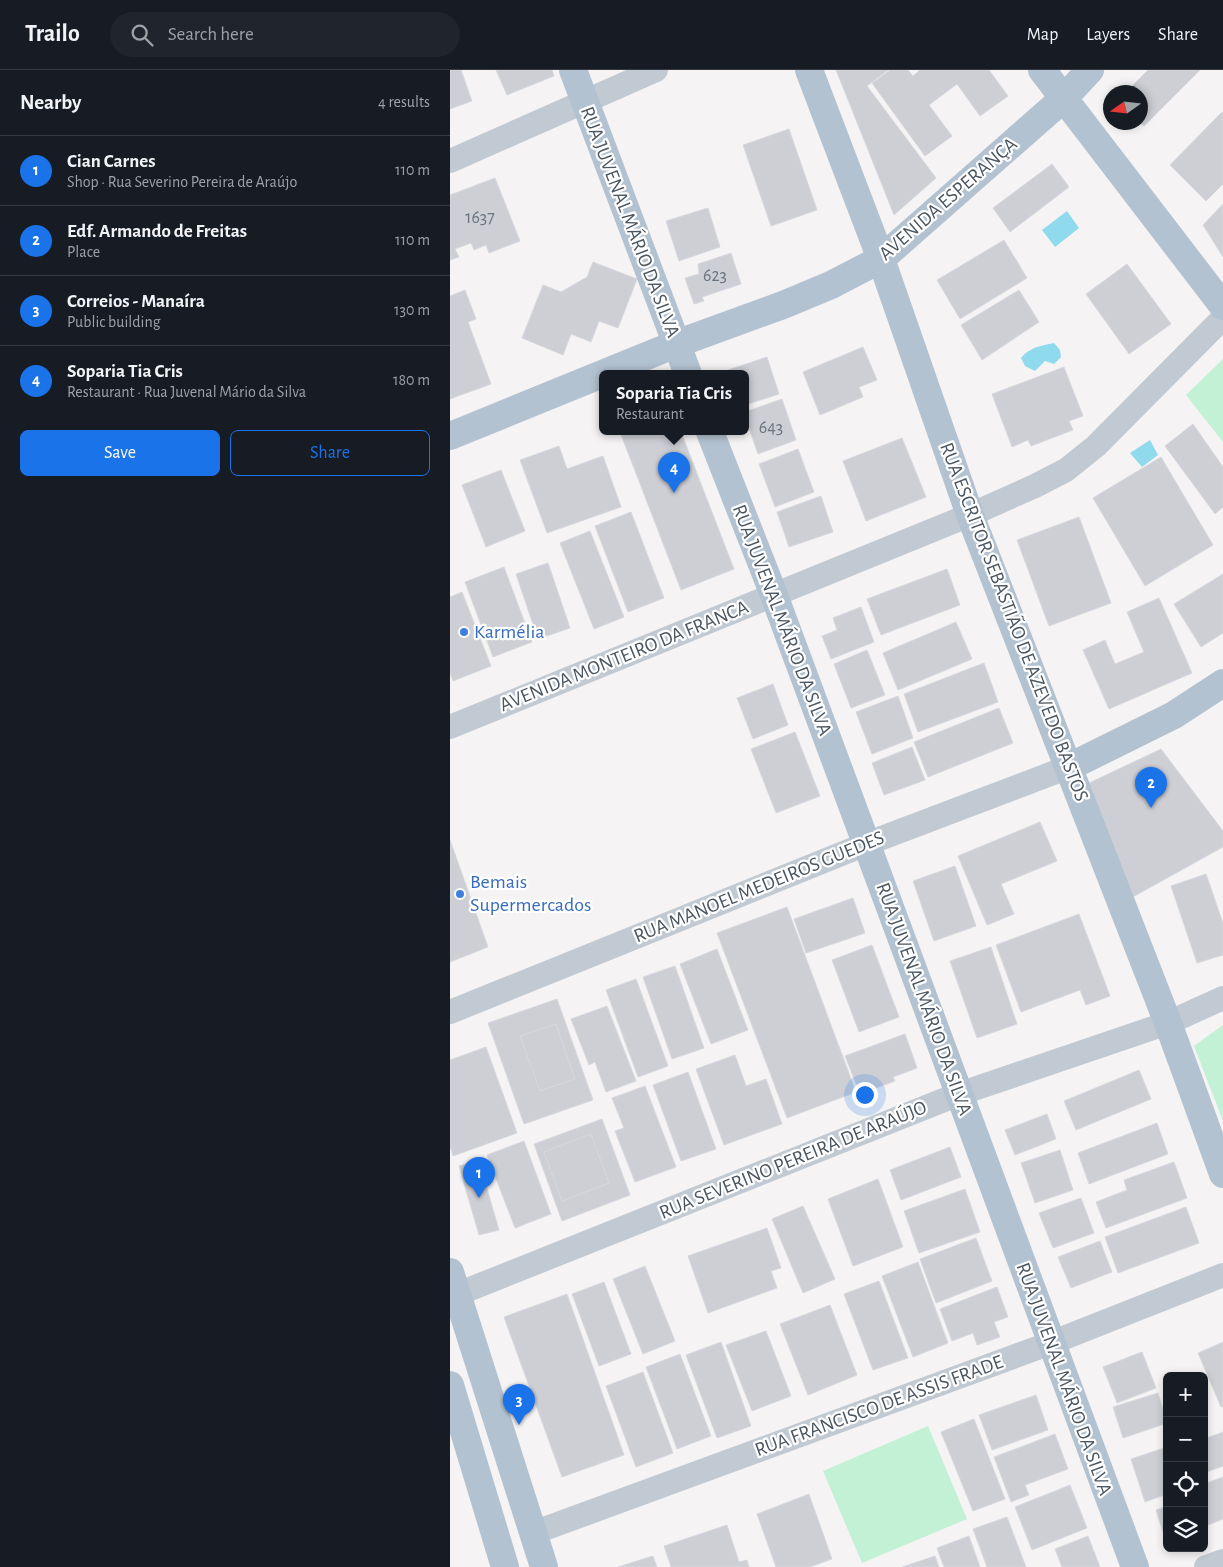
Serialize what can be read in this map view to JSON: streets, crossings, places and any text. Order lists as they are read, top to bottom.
{
  "streets": {
    "main road": ["AVENIDA ESPERANÇA", "RUA JUVENAL MÁRIO DA SILVA", "RUA ESCRITOR SEBASTIÃO DE AZEVEDO BASTOS"],
    "street": [
      "AVENIDA MONTEIRO DA FRANCA",
      "RUA MANOEL MEDEIROS GUEDES",
      "RUA SEVERINO PEREIRA DE ARAÚJO",
      "RUA FRANCISCO DE ASSIS FRADE"
    ]
  },
  "crossings": [
    ["AVENIDA ESPERANÇA", "RUA JUVENAL MÁRIO DA SILVA"],
    ["AVENIDA ESPERANÇA", "RUA ESCRITOR SEBASTIÃO DE AZEVEDO BASTOS"],
    ["RUA JUVENAL MÁRIO DA SILVA", "AVENIDA MONTEIRO DA FRANCA"],
    ["RUA JUVENAL MÁRIO DA SILVA", "RUA MANOEL MEDEIROS GUEDES"],
    ["RUA JUVENAL MÁRIO DA SILVA", "RUA SEVERINO PEREIRA DE ARAÚJO"],
    ["RUA JUVENAL MÁRIO DA SILVA", "RUA FRANCISCO DE ASSIS FRADE"],
    ["RUA ESCRITOR SEBASTIÃO DE AZEVEDO BASTOS", "AVENIDA MONTEIRO DA FRANCA"],
    ["RUA ESCRITOR SEBASTIÃO DE AZEVEDO BASTOS", "RUA MANOEL MEDEIROS GUEDES"],
    ["RUA ESCRITOR SEBASTIÃO DE AZEVEDO BASTOS", "RUA SEVERINO PEREIRA DE ARAÚJO"]
  ],
  "places": ["Karmélia", "Bemais Supermercados"],
  "house_numbers": ["1637", "623", "643"],
  "north": "left",
  "page": {
    "header": "Trailo",
    "search": "Search here",
    "nav": ["Map", "Layers", "Share"],
    "heading": ["Nearby", "4 results"],
    "list": [
      {
        "mark": "1",
        "name": "Cian Carnes",
        "note": "Shop · Rua Severino Pereira de Araújo",
        "value": "110 m"
      },
      {
        "mark": "2",
        "name": "Edf. Armando de Freitas",
        "note": "Place",
        "value": "110 m"
      },
      {
        "mark": "3",
        "name": "Correios - Manaíra",
        "note": "Public building",
        "value": "130 m"
      },
      {
        "mark": "4",
        "name": "Soparia Tia Cris",
        "note": "Restaurant · Rua Juvenal Mário da Silva",
        "value": "180 m"
      }
    ],
    "popup": ["Soparia Tia Cris", "Restaurant"],
    "buttons": ["Save", "Share"],
    "pins": [
      "4",
      "2",
      "1",
      "3"
    ],
    "map_buttons": ["+", "−"]
  }
}
